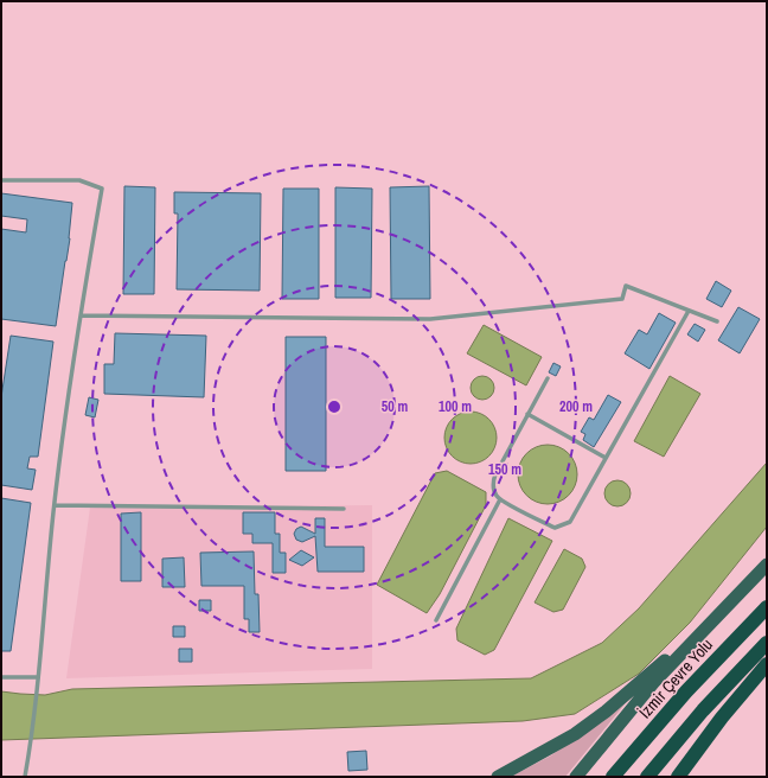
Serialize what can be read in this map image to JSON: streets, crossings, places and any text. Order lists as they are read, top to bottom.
{
  "streets": {
    "highway": ["İzmir Çevre Yolu"]
  },
  "rings": [
    "50 m",
    "100 m",
    "200 m",
    "150 m"
  ]
}
